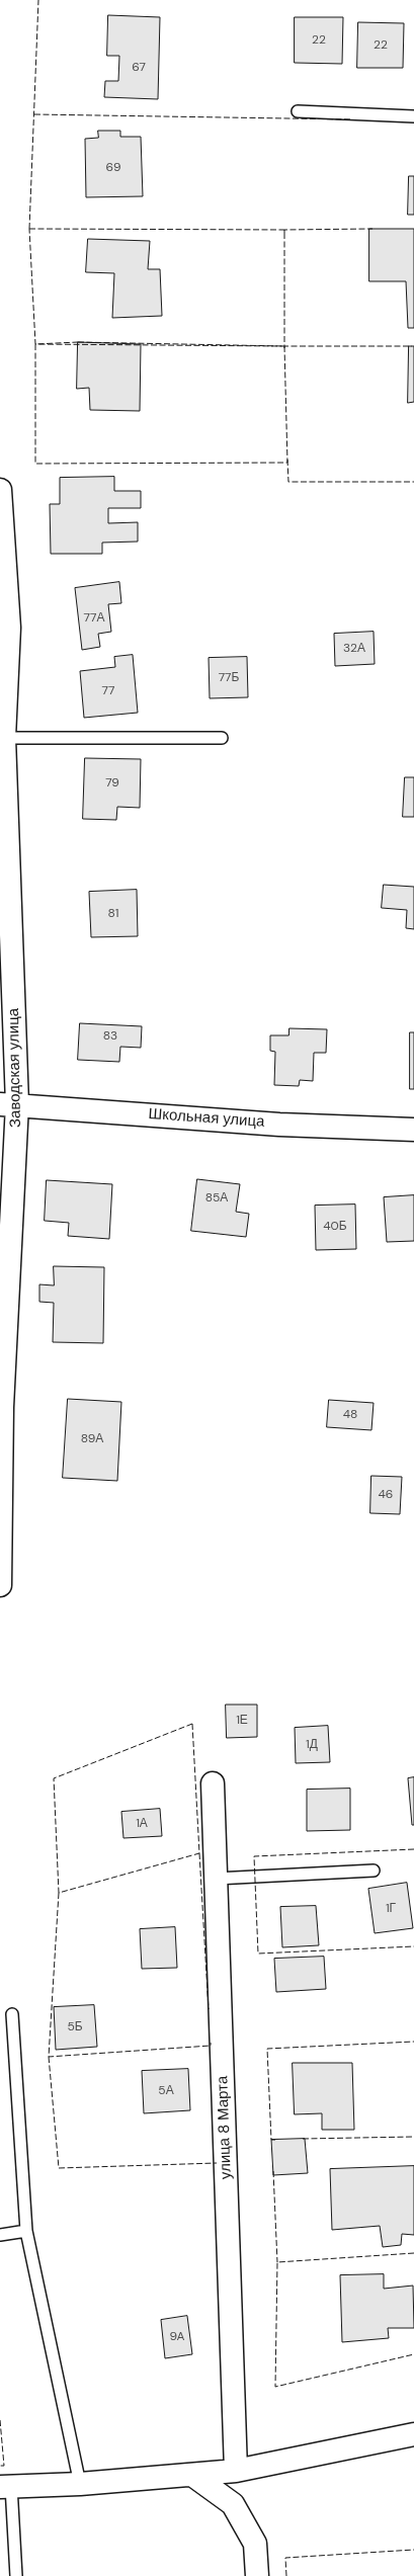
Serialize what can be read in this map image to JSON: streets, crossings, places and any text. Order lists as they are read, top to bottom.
{
  "streets": {
    "street": ["Заводская улица", "Школьная улица", "улица 8 Марта"]
  },
  "crossings": [
    ["Заводская улица", "Школьная улица"]
  ],
  "house_numbers": [
    "22",
    "22",
    "67",
    "69",
    "77А",
    "32А",
    "77Б",
    "77",
    "79",
    "81",
    "83",
    "85А",
    "40Б",
    "48",
    "89А",
    "46",
    "1Е",
    "1Д",
    "1А",
    "1Г",
    "5Б",
    "5А",
    "9A"
  ]
}
